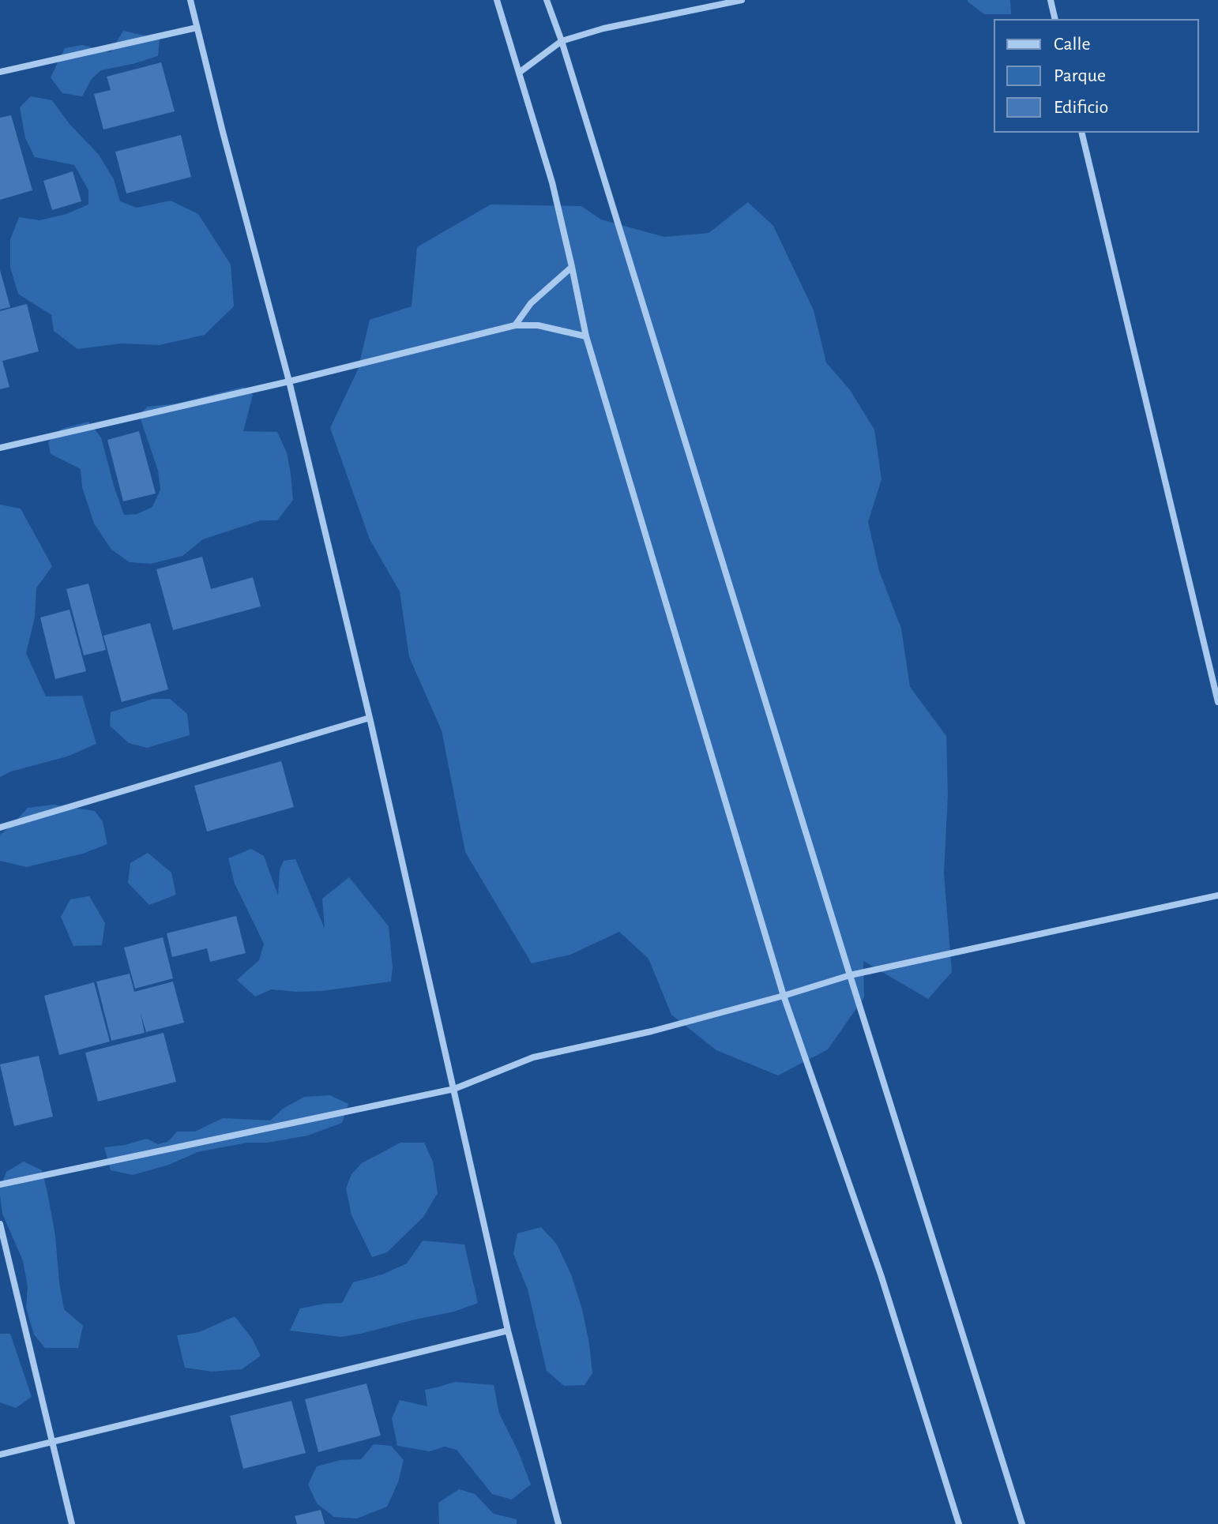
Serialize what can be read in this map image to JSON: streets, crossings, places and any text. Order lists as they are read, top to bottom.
{
  "legend": ["Calle", "Parque", "Edificio"]
}
